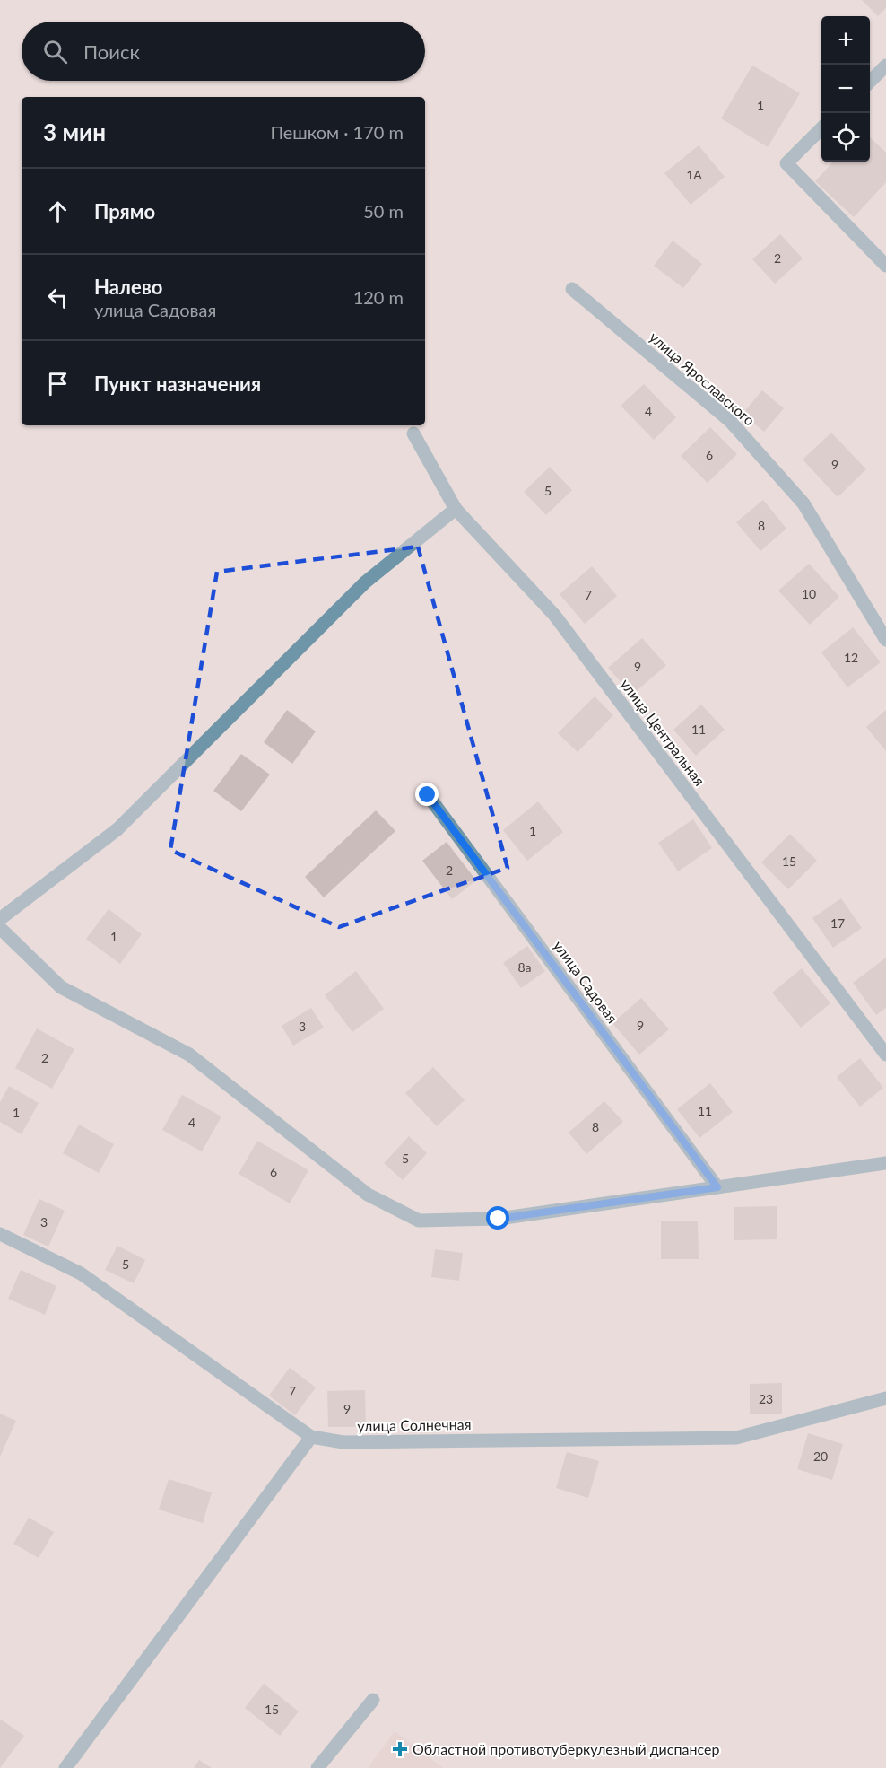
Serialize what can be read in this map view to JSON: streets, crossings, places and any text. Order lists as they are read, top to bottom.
{
  "streets": {
    "street": [
      "улица Ярославского",
      "улица Центральная",
      "улица Садовая",
      "улица Солнечная"
    ]
  },
  "places": {
    "health": ["Областной противотуберкулезный диспансер"]
  },
  "house_numbers": [
    "1",
    "1А",
    "2",
    "4",
    "6",
    "9",
    "5",
    "8",
    "10",
    "7",
    "12",
    "9",
    "11",
    "1",
    "15",
    "2",
    "17",
    "1",
    "8а",
    "9",
    "3",
    "2",
    "11",
    "1",
    "4",
    "8",
    "5",
    "6",
    "3",
    "5",
    "7",
    "23",
    "9",
    "20",
    "15"
  ],
  "page": {
    "map_buttons": ["+", "−"],
    "search": "Поиск",
    "heading": ["3 мин", "Пешком · 170 m"],
    "list": [
      ["Прямо", "50 m"],
      ["Налево", "улица Садовая", "120 m"],
      "Пункт назначения"
    ]
  }
}
